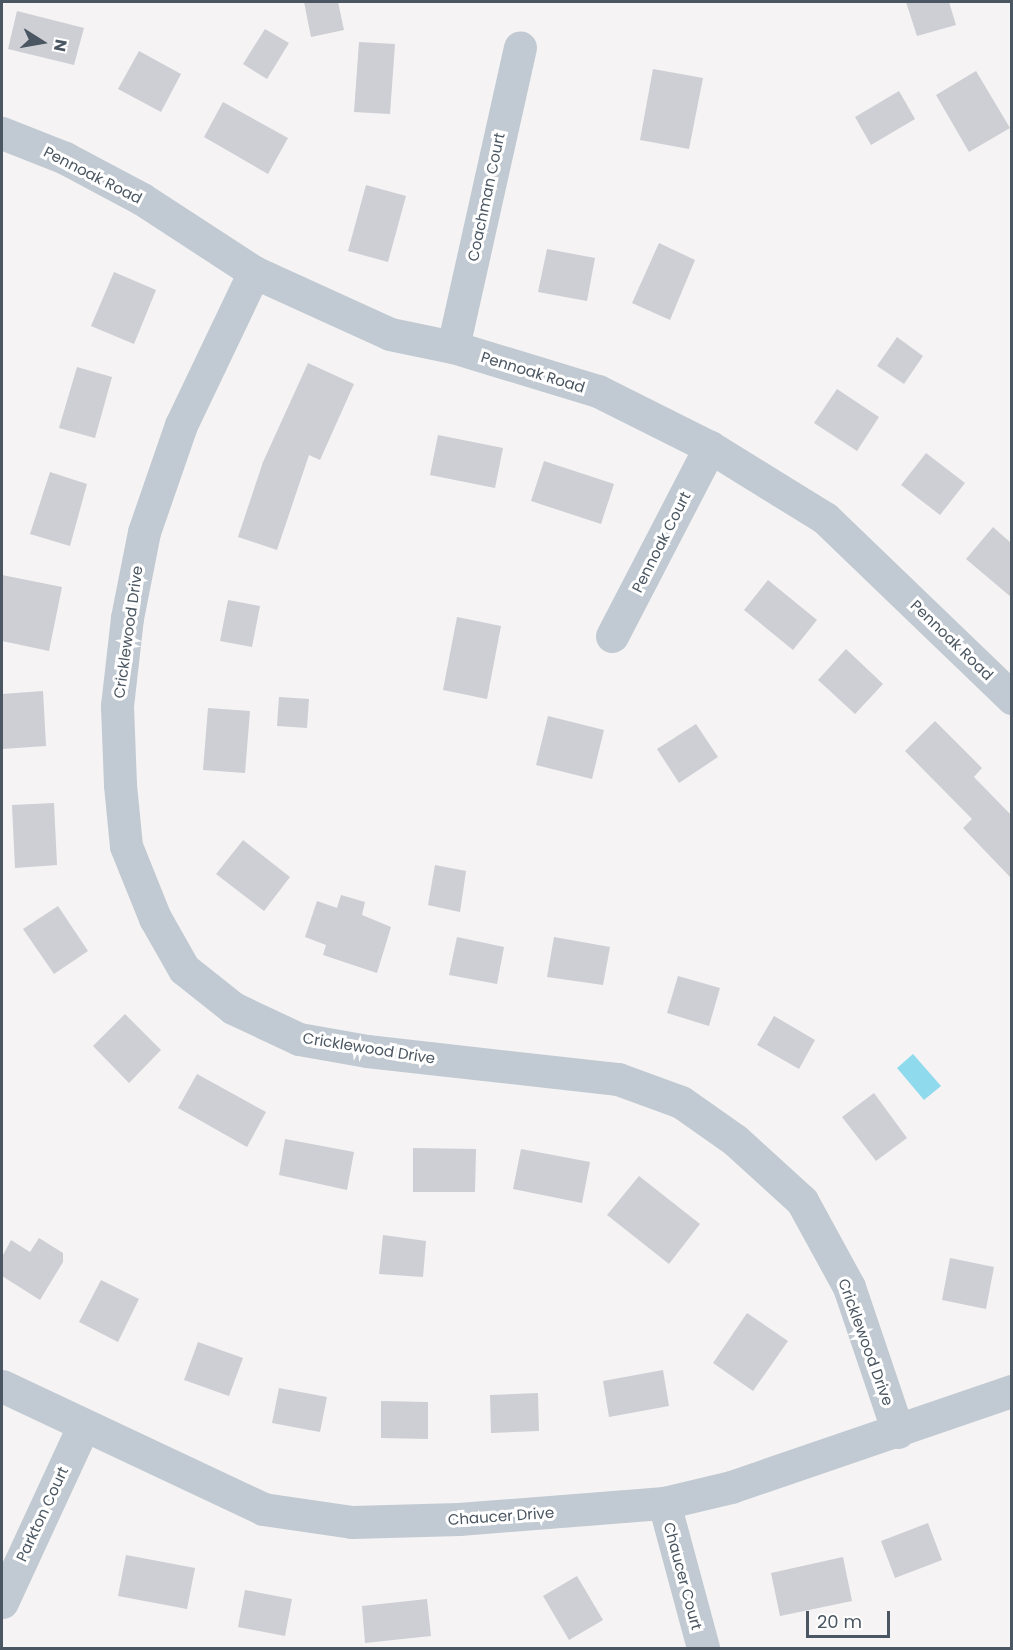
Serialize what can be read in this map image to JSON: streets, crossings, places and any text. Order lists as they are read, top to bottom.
{
  "streets": {
    "street": [
      "Pennoak Road",
      "Coachman Court",
      "Pennoak Court",
      "Cricklewood Drive",
      "Parkton Court",
      "Chaucer Drive",
      "Chaucer Court"
    ]
  },
  "crossings": [
    ["Pennoak Road", "Coachman Court"],
    ["Pennoak Road", "Pennoak Court"],
    ["Pennoak Road", "Cricklewood Drive"],
    ["Cricklewood Drive", "Chaucer Drive"],
    ["Parkton Court", "Chaucer Drive"],
    ["Chaucer Drive", "Chaucer Court"]
  ],
  "scale_bar": "20 m",
  "north": "right"
}
